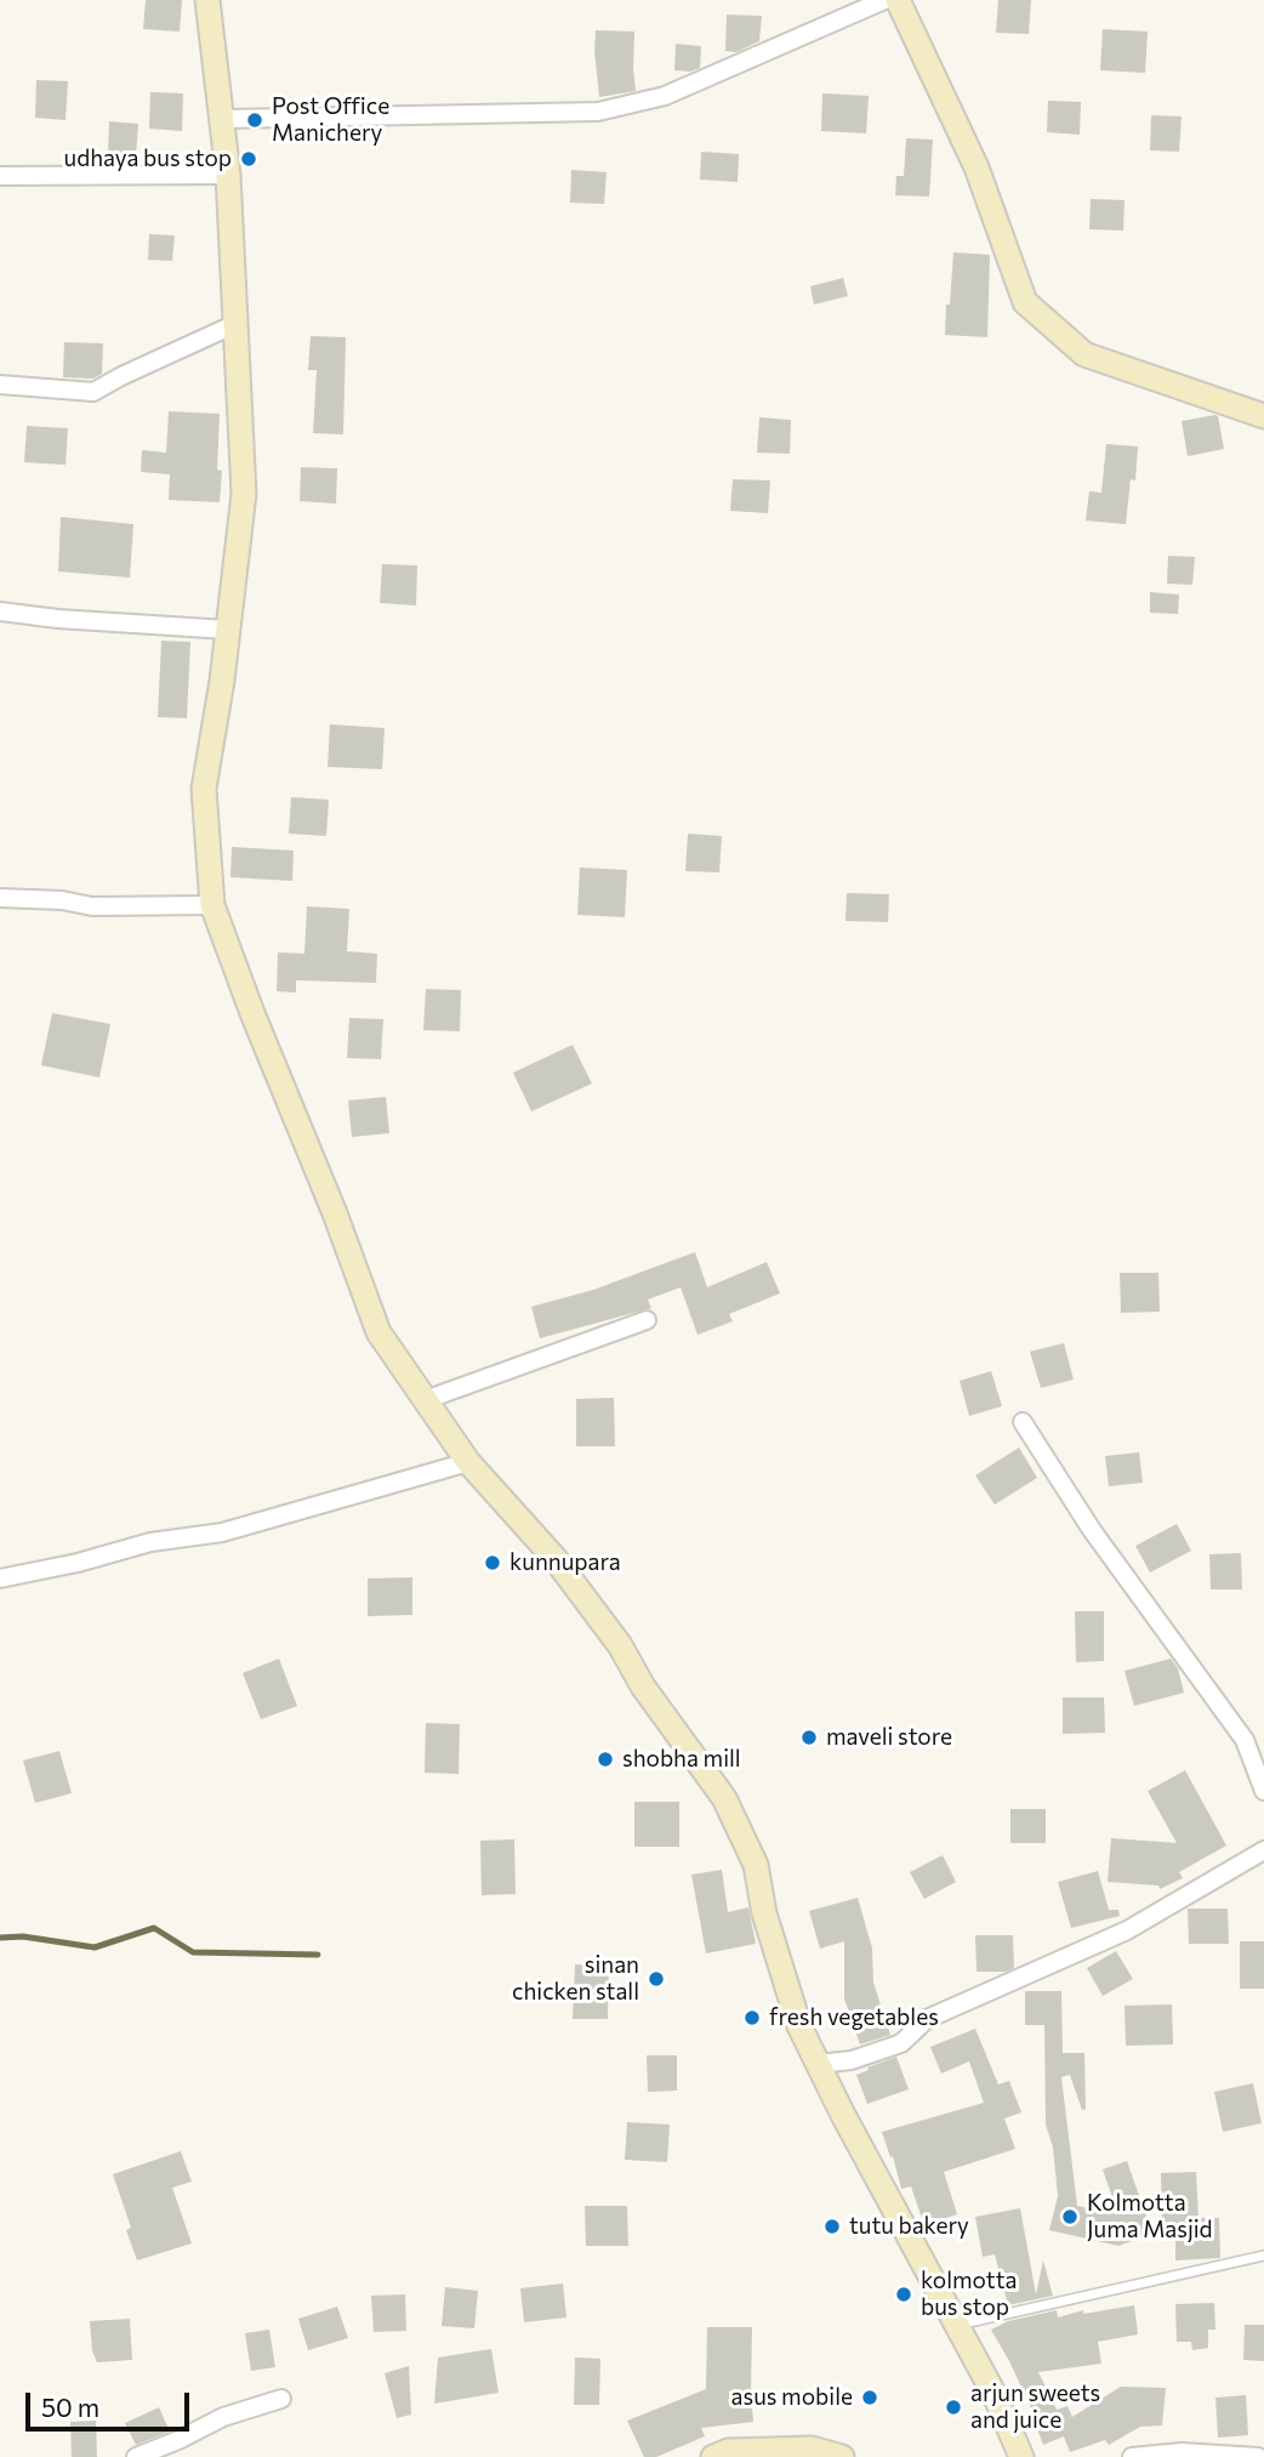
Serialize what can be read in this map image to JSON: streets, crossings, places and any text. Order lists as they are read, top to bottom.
{
  "places": [
    "Post Office Manichery",
    "udhaya bus stop",
    "kunnupara",
    "maveli store",
    "shobha mill",
    "sinan chicken stall",
    "fresh vegetables",
    "Kolmotta Juma Masjid",
    "tutu bakery",
    "kolmotta bus stop",
    "asus mobile",
    "arjun sweets and juice"
  ],
  "scale_bar": "50 m"
}
